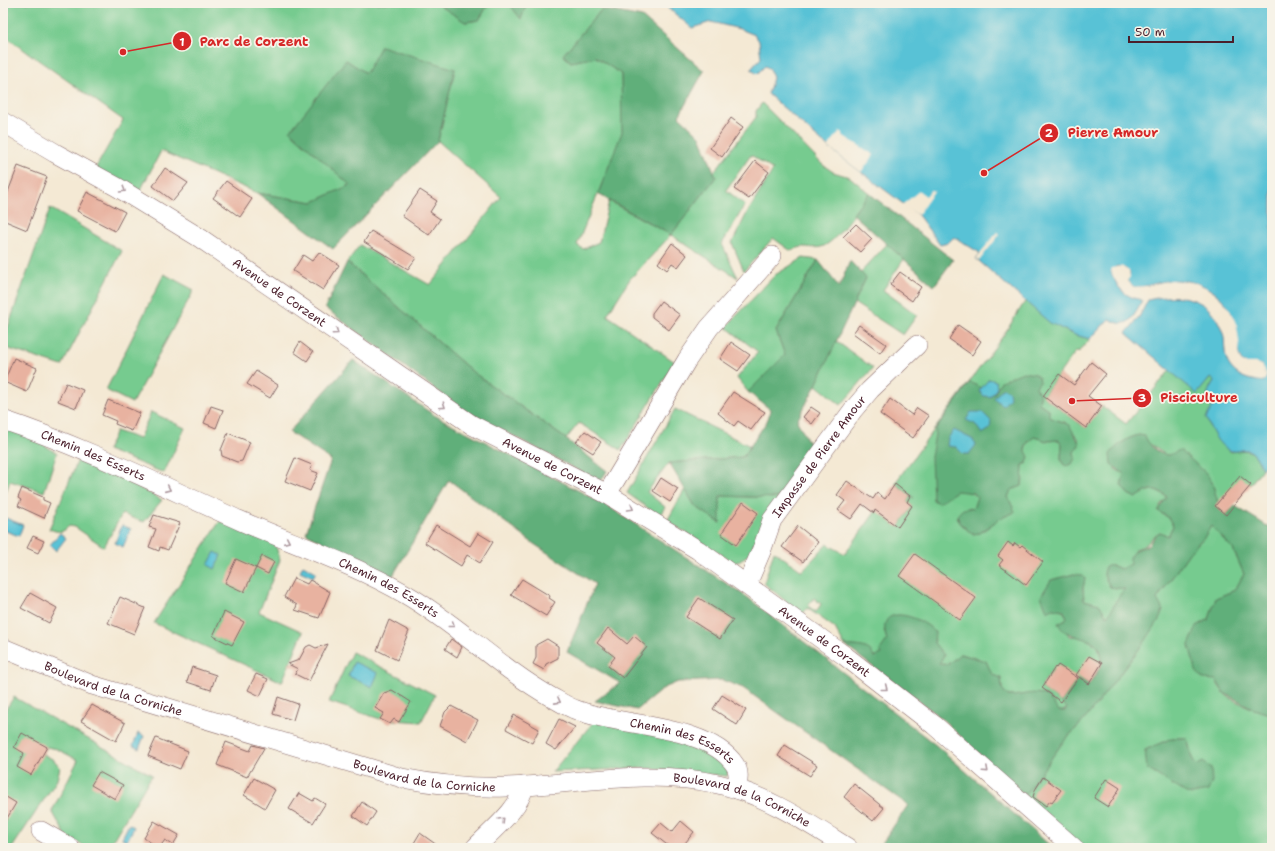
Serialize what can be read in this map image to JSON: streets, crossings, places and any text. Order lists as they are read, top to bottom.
{
  "streets": {
    "street": [
      "Avenue de Corzent",
      "Chemin des Esserts",
      "Impasse de Pierre Amour",
      "Boulevard de la Corniche"
    ]
  },
  "crossings": [
    ["Avenue de Corzent", "Impasse de Pierre Amour"],
    ["Chemin des Esserts", "Boulevard de la Corniche"]
  ],
  "one_way": ["Avenue de Corzent", "Chemin des Esserts"],
  "places": ["Parc de Corzent", "Pierre Amour", "Pisciculture"],
  "scale_bar": "50 m"
}
